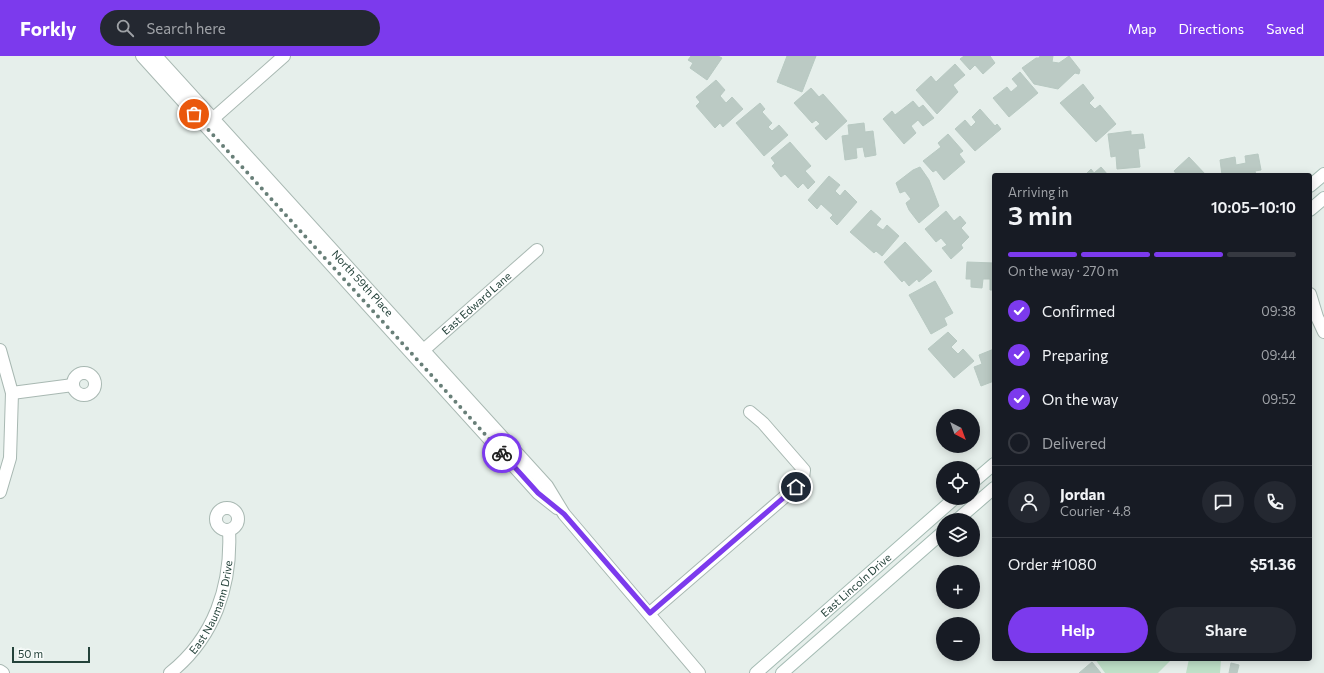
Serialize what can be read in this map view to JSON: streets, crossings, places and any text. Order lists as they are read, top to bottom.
{
  "streets": {
    "street": [
      "North 59th Place",
      "East Edward Lane",
      "East Lincoln Drive",
      "East Naumann Drive"
    ]
  },
  "crossings": [
    ["North 59th Place", "East Edward Lane"]
  ],
  "scale_bar": "50 m",
  "north": "bottom right",
  "page": {
    "header": "Forkly",
    "search": "Search here",
    "nav": ["Map", "Directions", "Saved"],
    "heading": ["3 min", "Arriving in", "10:05–10:10"],
    "panel": [
      "Jordan",
      "Courier · 4.8",
      "Order #1080",
      "$51.36"
    ],
    "bar": "On the way · 270 m",
    "list": [
      ["Confirmed", "09:38"],
      ["Preparing", "09:44"],
      ["On the way", "09:52"],
      "Delivered"
    ],
    "map_buttons": ["+", "−"],
    "buttons": ["Help", "Share"],
    "scale": "50 m"
  }
}
